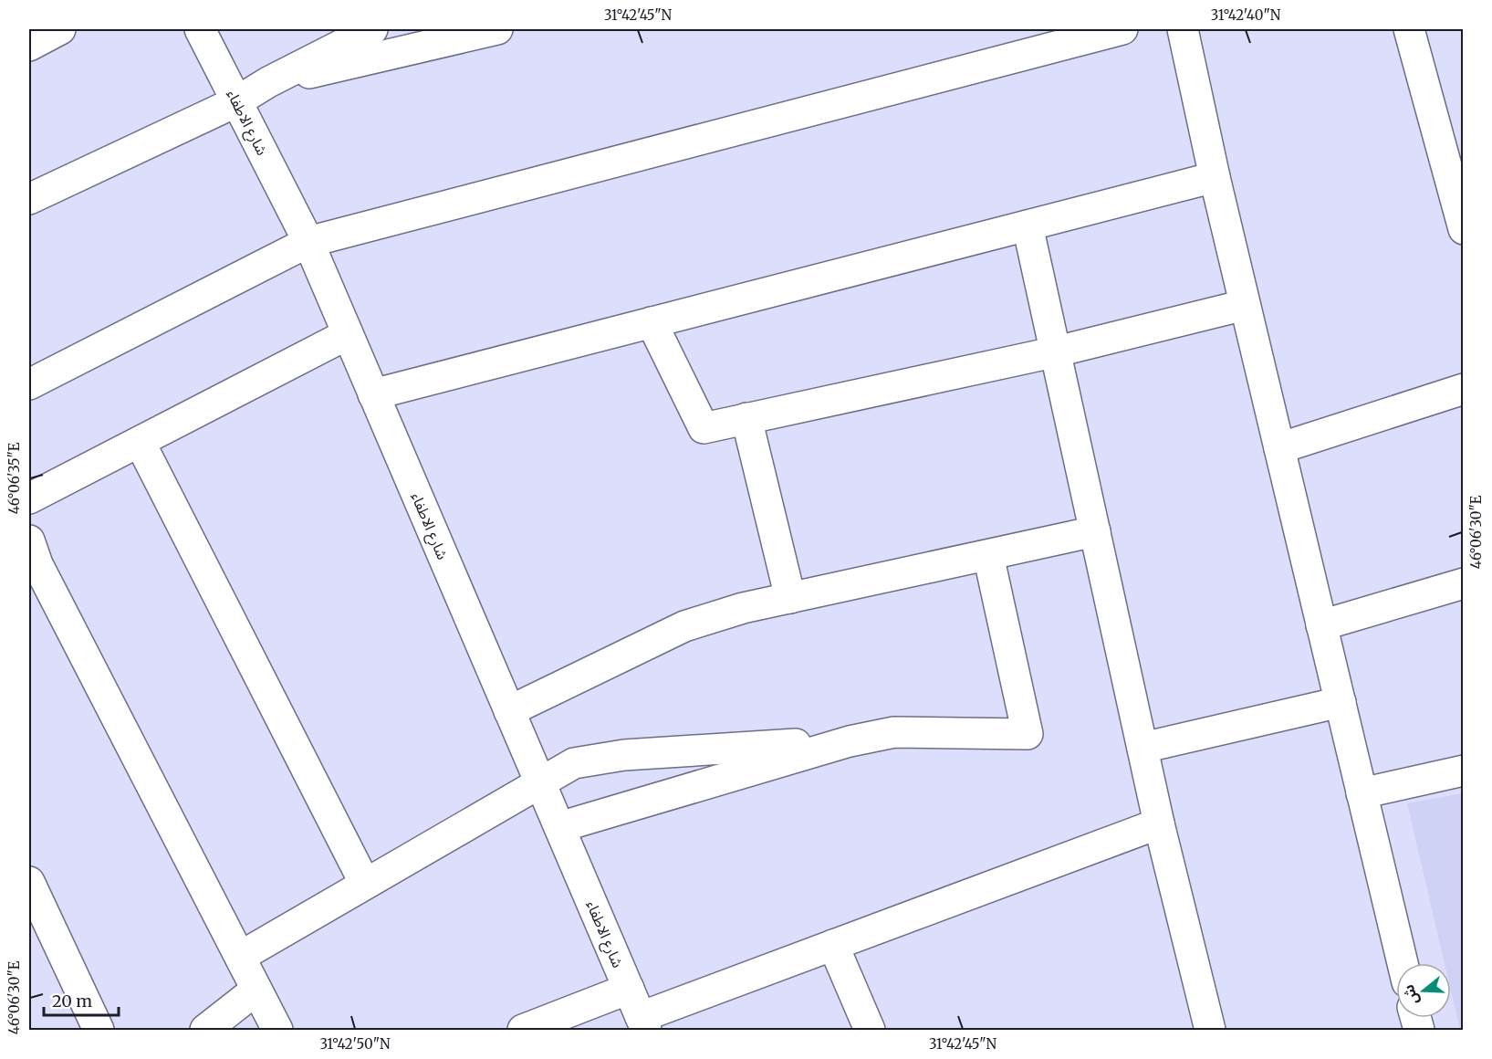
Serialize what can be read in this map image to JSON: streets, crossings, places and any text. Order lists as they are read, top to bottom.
{
  "streets": {
    "street": ["شارع الاطفاء"]
  },
  "scale_bar": "20 m",
  "north": "left",
  "coordinates": [
    "31°42'45\"N",
    "31°42'40\"N",
    "46°06'35\"E",
    "46°06'30\"E",
    "31°42'50\"N"
  ]
}
